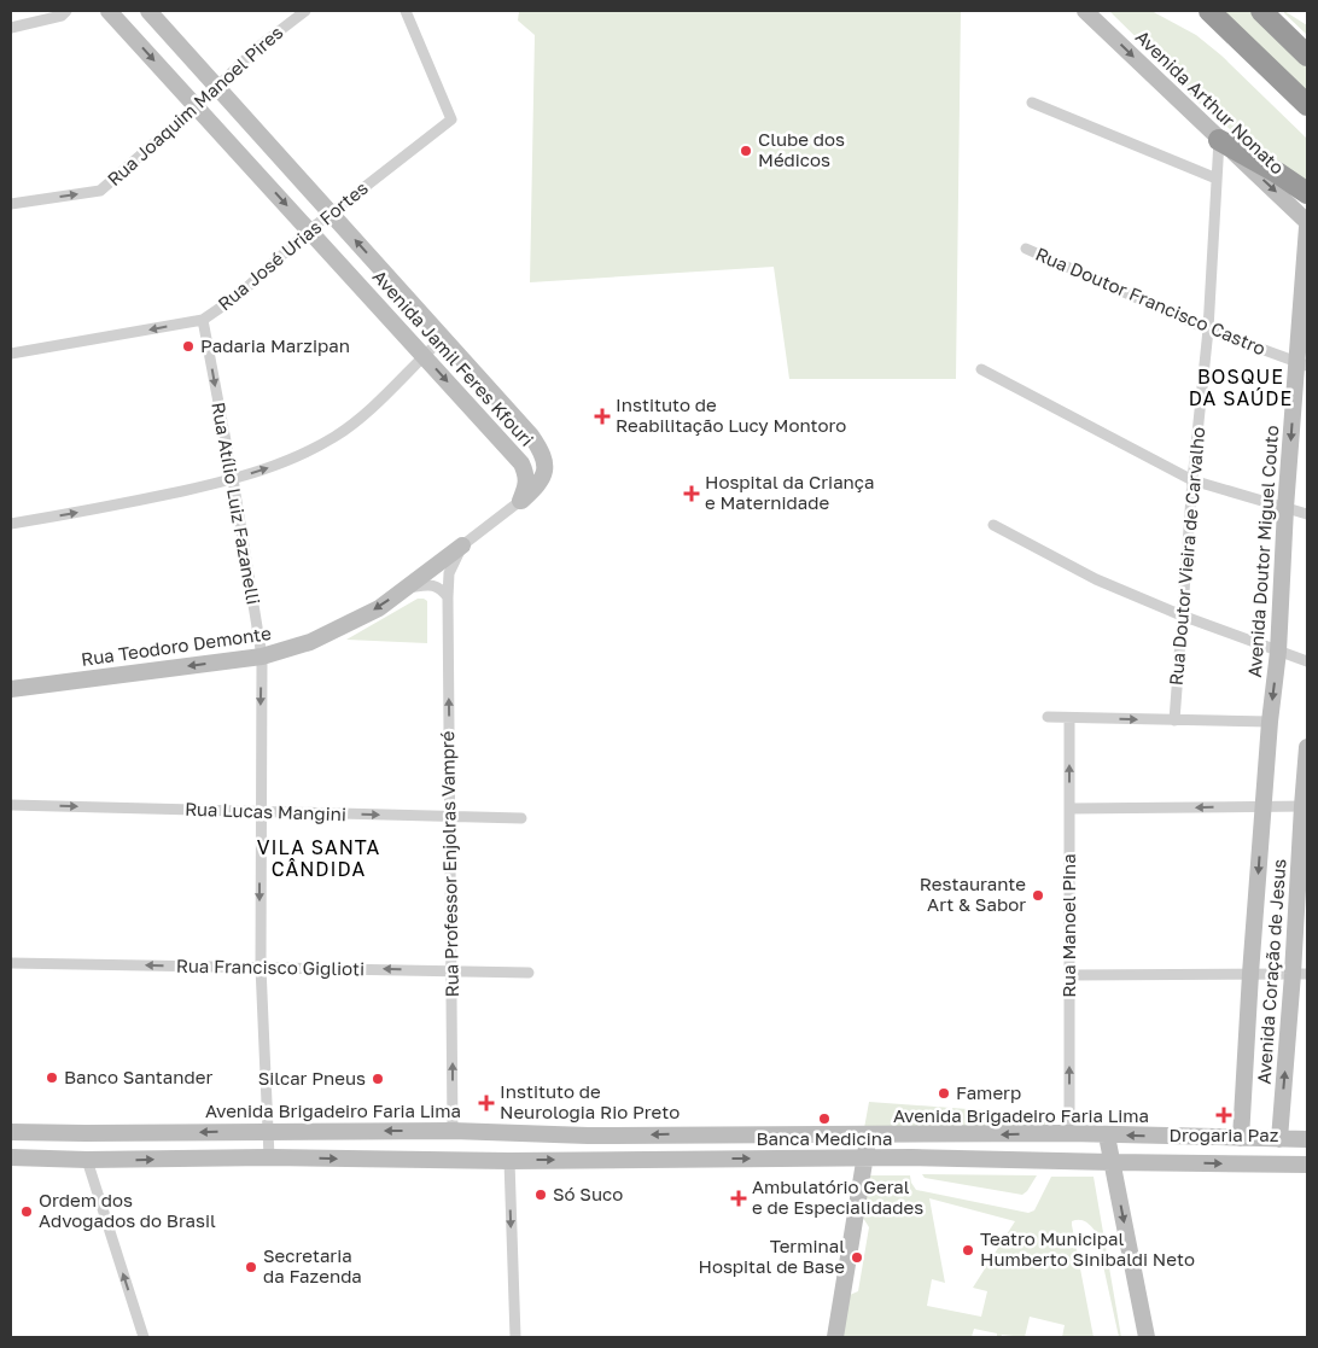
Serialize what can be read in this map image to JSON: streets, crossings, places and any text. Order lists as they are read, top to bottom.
{
  "streets": {
    "street": [
      "Avenida Arthur Nonato",
      "Rua Joaquim Manoel Pires",
      "Rua José Urias Fortes",
      "Rua Doutor Francisco Castro",
      "Avenida Jamil Feres Kfouri",
      "Rua Atílio Luiz Fazanelli",
      "Avenida Doutor Miguel Couto",
      "Rua Doutor Vieira de Carvalho",
      "Rua Teodoro Demonte",
      "Rua Lucas Mangini",
      "Rua Professor Enjolras Vampré",
      "Rua Manoel Pina",
      "Rua Francisco Giglioti",
      "Avenida Coração de Jesus",
      "Avenida Brigadeiro Faria Lima"
    ]
  },
  "crossings": [
    ["Avenida Arthur Nonato", "Avenida Doutor Miguel Couto"],
    ["Avenida Arthur Nonato", "Rua Doutor Vieira de Carvalho"],
    ["Rua Joaquim Manoel Pires", "Avenida Jamil Feres Kfouri"],
    ["Rua José Urias Fortes", "Avenida Jamil Feres Kfouri"],
    ["Rua José Urias Fortes", "Rua Atílio Luiz Fazanelli"],
    ["Rua Doutor Francisco Castro", "Avenida Doutor Miguel Couto"],
    ["Rua Doutor Francisco Castro", "Rua Doutor Vieira de Carvalho"],
    ["Avenida Jamil Feres Kfouri", "Rua Teodoro Demonte"],
    ["Rua Atílio Luiz Fazanelli", "Rua Teodoro Demonte"],
    ["Rua Atílio Luiz Fazanelli", "Rua Lucas Mangini"],
    ["Rua Atílio Luiz Fazanelli", "Rua Francisco Giglioti"],
    ["Rua Atílio Luiz Fazanelli", "Avenida Brigadeiro Faria Lima"],
    ["Avenida Doutor Miguel Couto", "Avenida Coração de Jesus"],
    ["Rua Teodoro Demonte", "Rua Professor Enjolras Vampré"],
    ["Rua Lucas Mangini", "Rua Professor Enjolras Vampré"],
    ["Rua Professor Enjolras Vampré", "Rua Francisco Giglioti"],
    ["Rua Professor Enjolras Vampré", "Avenida Brigadeiro Faria Lima"],
    ["Rua Manoel Pina", "Avenida Brigadeiro Faria Lima"],
    ["Avenida Coração de Jesus", "Avenida Brigadeiro Faria Lima"]
  ],
  "one_way": [
    "Rua Joaquim Manoel Pires",
    "Rua Atílio Luiz Fazanelli",
    "Avenida Doutor Miguel Couto",
    "Rua Teodoro Demonte",
    "Rua Lucas Mangini",
    "Rua Professor Enjolras Vampré",
    "Rua Manoel Pina",
    "Rua Francisco Giglioti"
  ],
  "districts": ["BOSQUE DA SAÚDE", "VILA SANTA CÂNDIDA"],
  "places": {
    "other": [
      "Clube dos Médicos",
      "Padaria Marzipan",
      "Restaurante Art & Sabor",
      "Banco Santander",
      "Silcar Pneus",
      "Famerp",
      "Banca Medicina",
      "Só Suco",
      "Ordem dos Advogados do Brasil",
      "Teatro Municipal Humberto Sinibaldi Neto",
      "Terminal Hospital de Base",
      "Secretaria da Fazenda"
    ],
    "health": [
      "Instituto de Reabilitação Lucy Montoro",
      "Hospital da Criança e Maternidade",
      "Instituto de Neurologia Rio Preto",
      "Drogaria Paz",
      "Ambulatório Geral e de Especialidades"
    ]
  }
}
